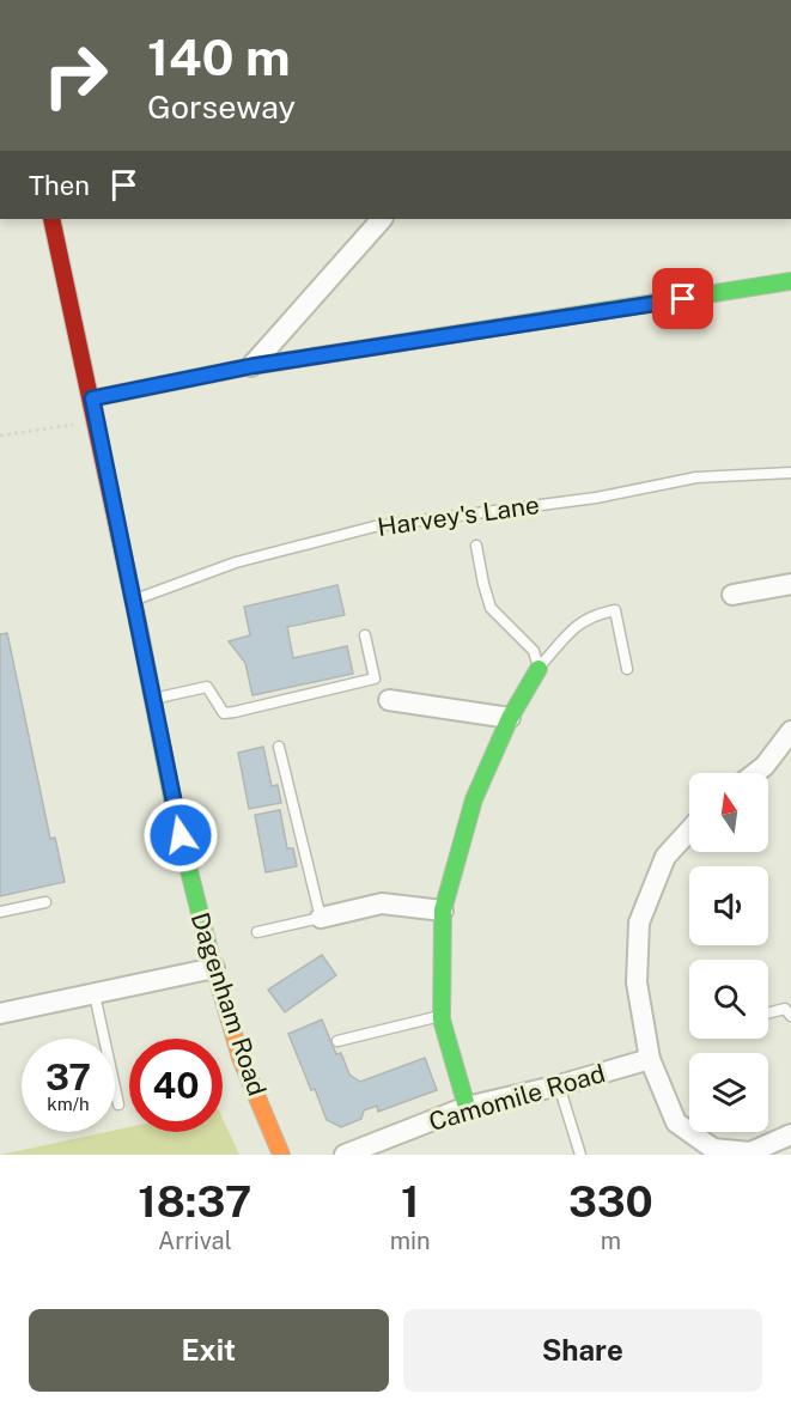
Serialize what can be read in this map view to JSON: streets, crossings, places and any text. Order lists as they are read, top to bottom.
{
  "streets": {
    "street": ["Dagenham Road", "Camomile Road"],
    "lane": ["Harvey's Lane"]
  },
  "crossings": [
    ["Harvey's Lane", "Dagenham Road"]
  ],
  "north": "top",
  "page": {
    "turn": ["140 m", "Gorseway"],
    "then": "Then",
    "speed": "37 km/h",
    "limit": "40",
    "eta": [
      "18:37",
      "Arrival",
      "1",
      "min",
      "330",
      "m"
    ],
    "buttons": ["Exit", "Share"]
  }
}
